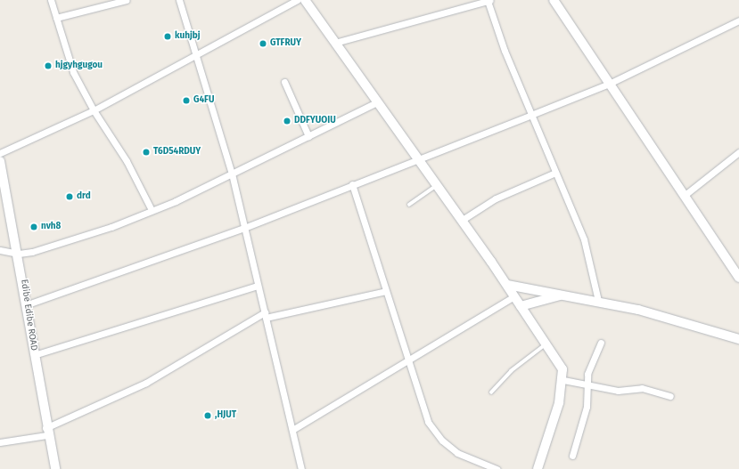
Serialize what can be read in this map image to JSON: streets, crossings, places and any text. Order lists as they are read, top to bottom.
{
  "streets": {
    "street": ["Edibe Edibe ROAD"]
  },
  "places": [
    "kuhjbj",
    "GTFRUY",
    "hjgyhgugou",
    "G4FU",
    "DDFYUOIU",
    "T6D54RDUY",
    "drd",
    "nvh8",
    ",HJUT"
  ]
}
